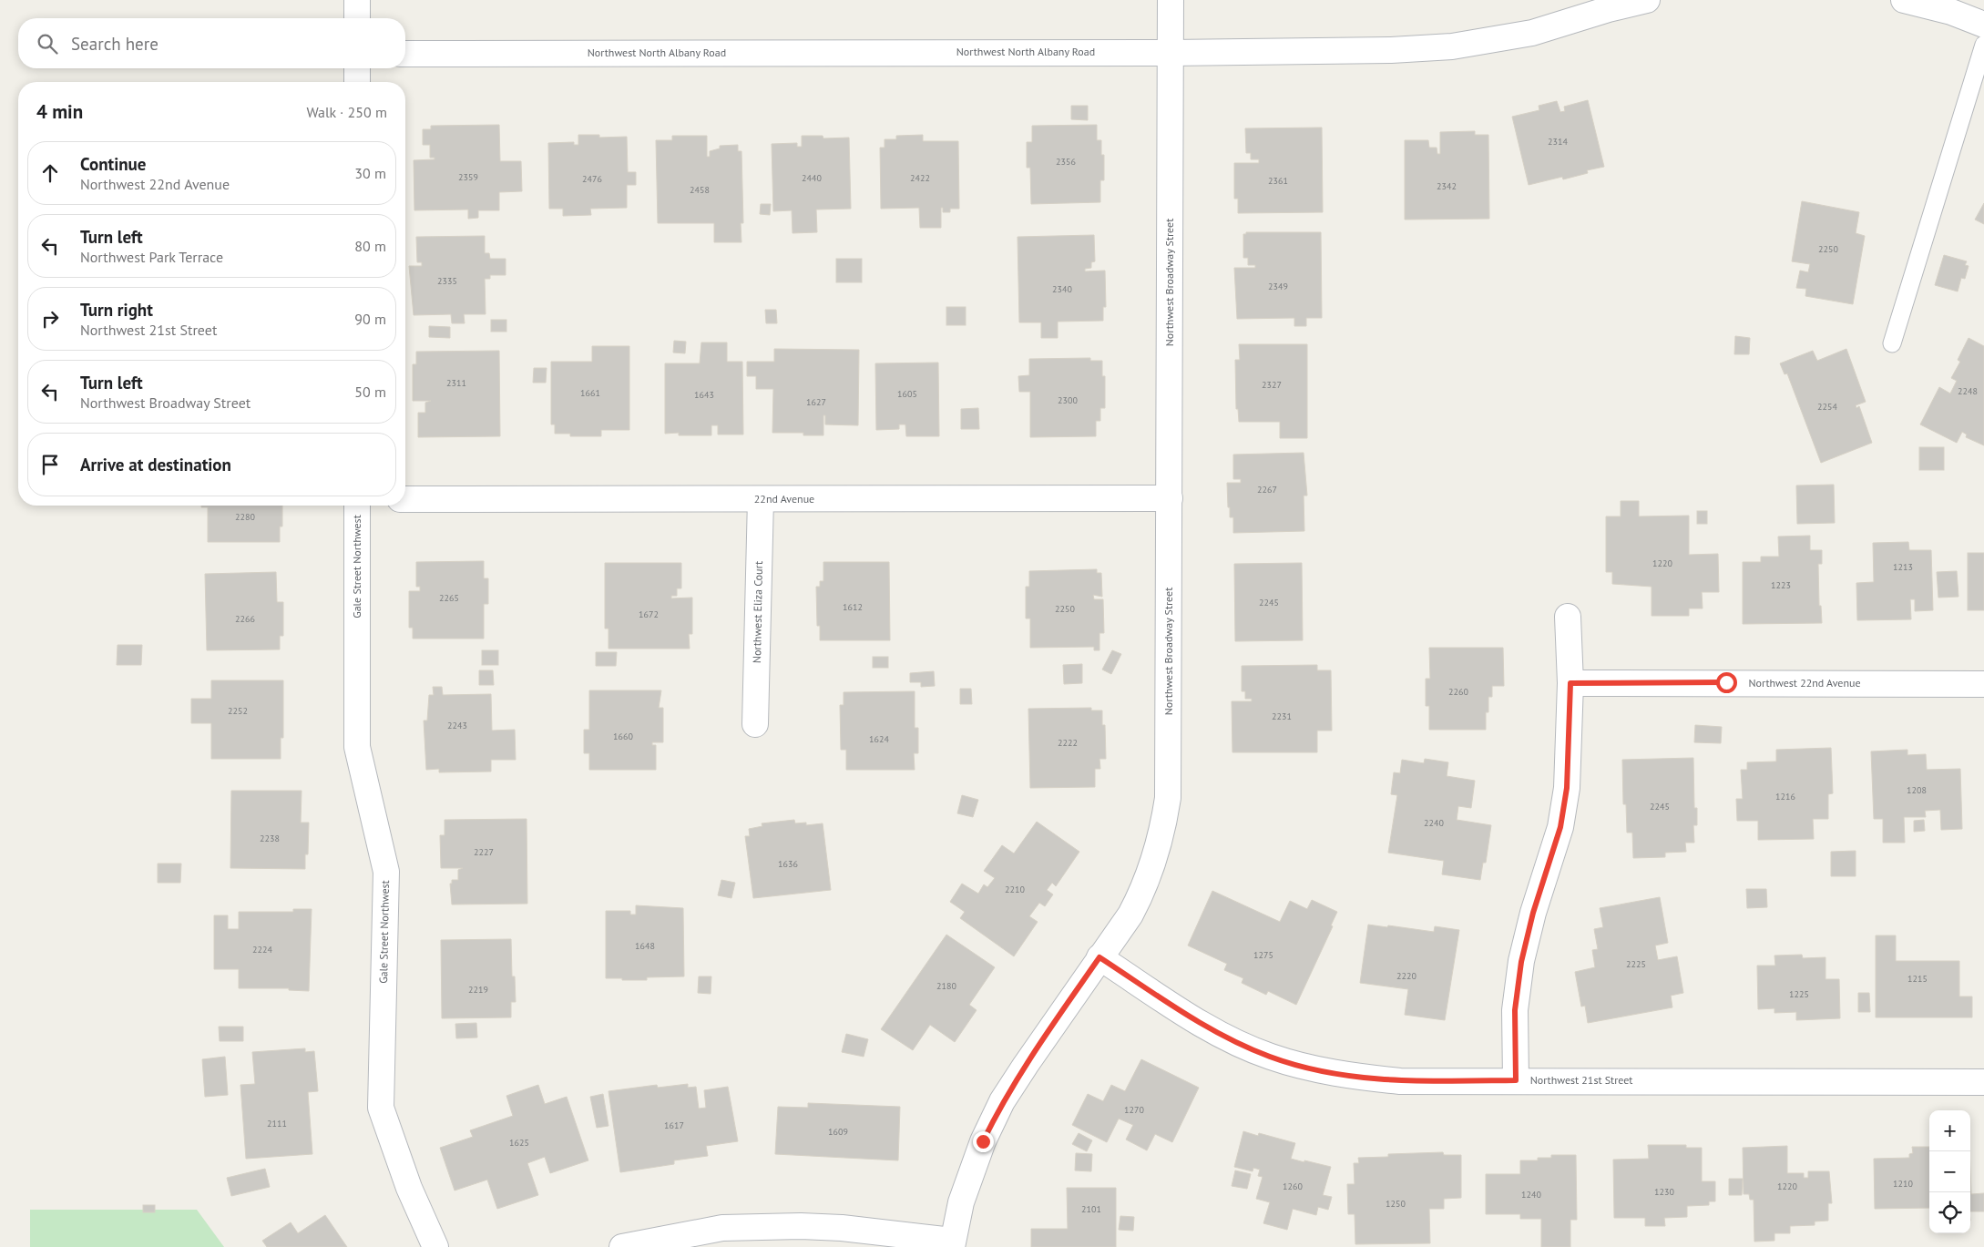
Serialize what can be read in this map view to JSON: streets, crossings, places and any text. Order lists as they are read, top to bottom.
{
  "streets": {
    "street": [
      "Northwest North Albany Road",
      "Northwest Broadway Street",
      "22nd Avenue",
      "Gale Street Northwest",
      "Northwest Eliza Court",
      "Northwest 22nd Avenue",
      "Northwest 21st Street"
    ]
  },
  "crossings": [
    ["Northwest North Albany Road", "Northwest Broadway Street"],
    ["Northwest Broadway Street", "22nd Avenue"],
    ["Northwest Broadway Street", "Northwest 21st Street"],
    ["22nd Avenue", "Northwest Eliza Court"]
  ],
  "house_numbers": [
    "2314",
    "2356",
    "2359",
    "2440",
    "2422",
    "2476",
    "2361",
    "2342",
    "2458",
    "2250",
    "2335",
    "2349",
    "2340",
    "2311",
    "2327",
    "2248",
    "1661",
    "1605",
    "1643",
    "2300",
    "1627",
    "2254",
    "2267",
    "2280",
    "1220",
    "1213",
    "1223",
    "2265",
    "2245",
    "1612",
    "2250",
    "1672",
    "2266",
    "2260",
    "2252",
    "2231",
    "2243",
    "1660",
    "1624",
    "2222",
    "1208",
    "1216",
    "2245",
    "2240",
    "2238",
    "2227",
    "1636",
    "2210",
    "1648",
    "2224",
    "1275",
    "2225",
    "2220",
    "1215",
    "2180",
    "2219",
    "1225",
    "1270",
    "2111",
    "1617",
    "1609",
    "1625",
    "1210",
    "1260",
    "1220",
    "1230",
    "1240",
    "1250",
    "2101"
  ],
  "page": {
    "search": "Search here",
    "heading": ["4 min", "Walk · 250 m"],
    "list": [
      ["Continue", "Northwest 22nd Avenue", "30 m"],
      ["Turn left", "Northwest Park Terrace", "80 m"],
      ["Turn right", "Northwest 21st Street", "90 m"],
      ["Turn left", "Northwest Broadway Street", "50 m"],
      "Arrive at destination"
    ],
    "map_buttons": ["+", "−"]
  }
}
